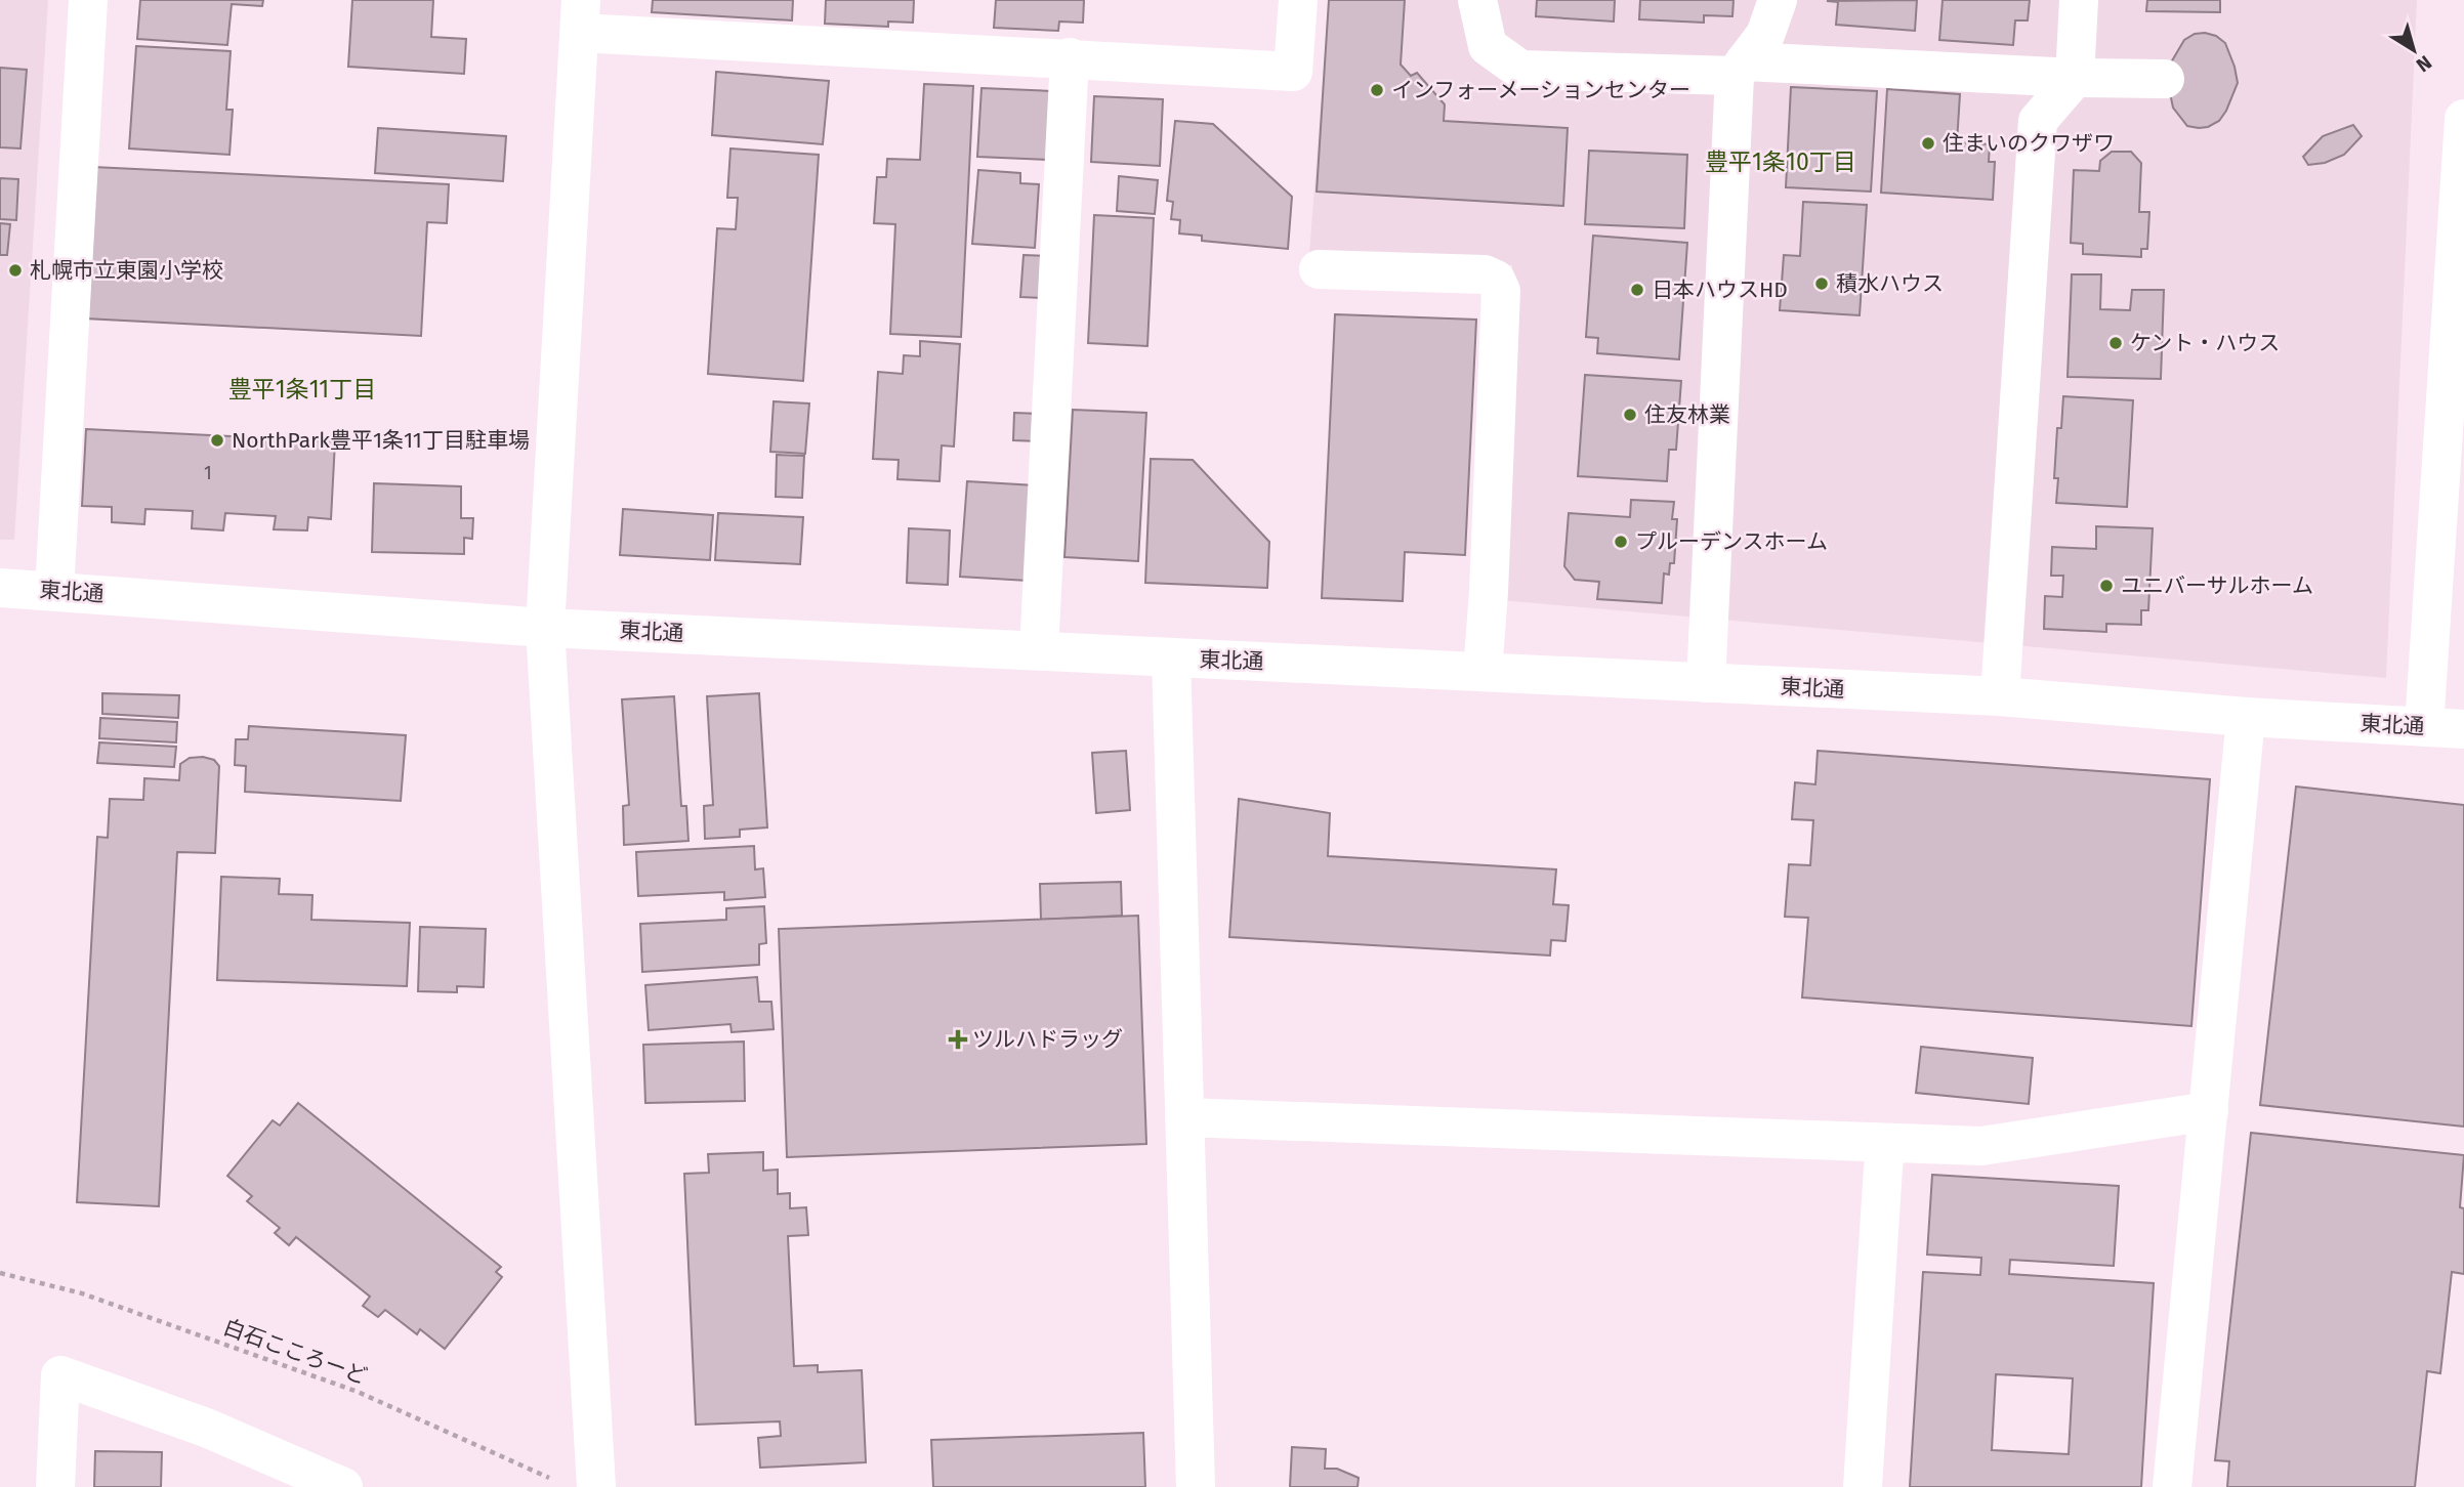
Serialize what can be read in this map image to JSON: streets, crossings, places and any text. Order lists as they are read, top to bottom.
{
  "streets": {
    "street": ["東北通"],
    "path": ["白石こころーど"]
  },
  "districts": ["豊平1条10丁目", "豊平1条11丁目"],
  "places": {
    "other": [
      "インフォーメーションセンター",
      "住まいのクワザワ",
      "札幌市立東園小学校",
      "積水ハウス",
      "日本ハウスHD",
      "ケント・ハウス",
      "住友林業",
      "NorthPark豊平1条11丁目駐車場",
      "プルーデンスホーム",
      "ユニバーサルホーム"
    ],
    "health": ["ツルハドラッグ"]
  },
  "house_numbers": ["1"],
  "north": "bottom right"
}
